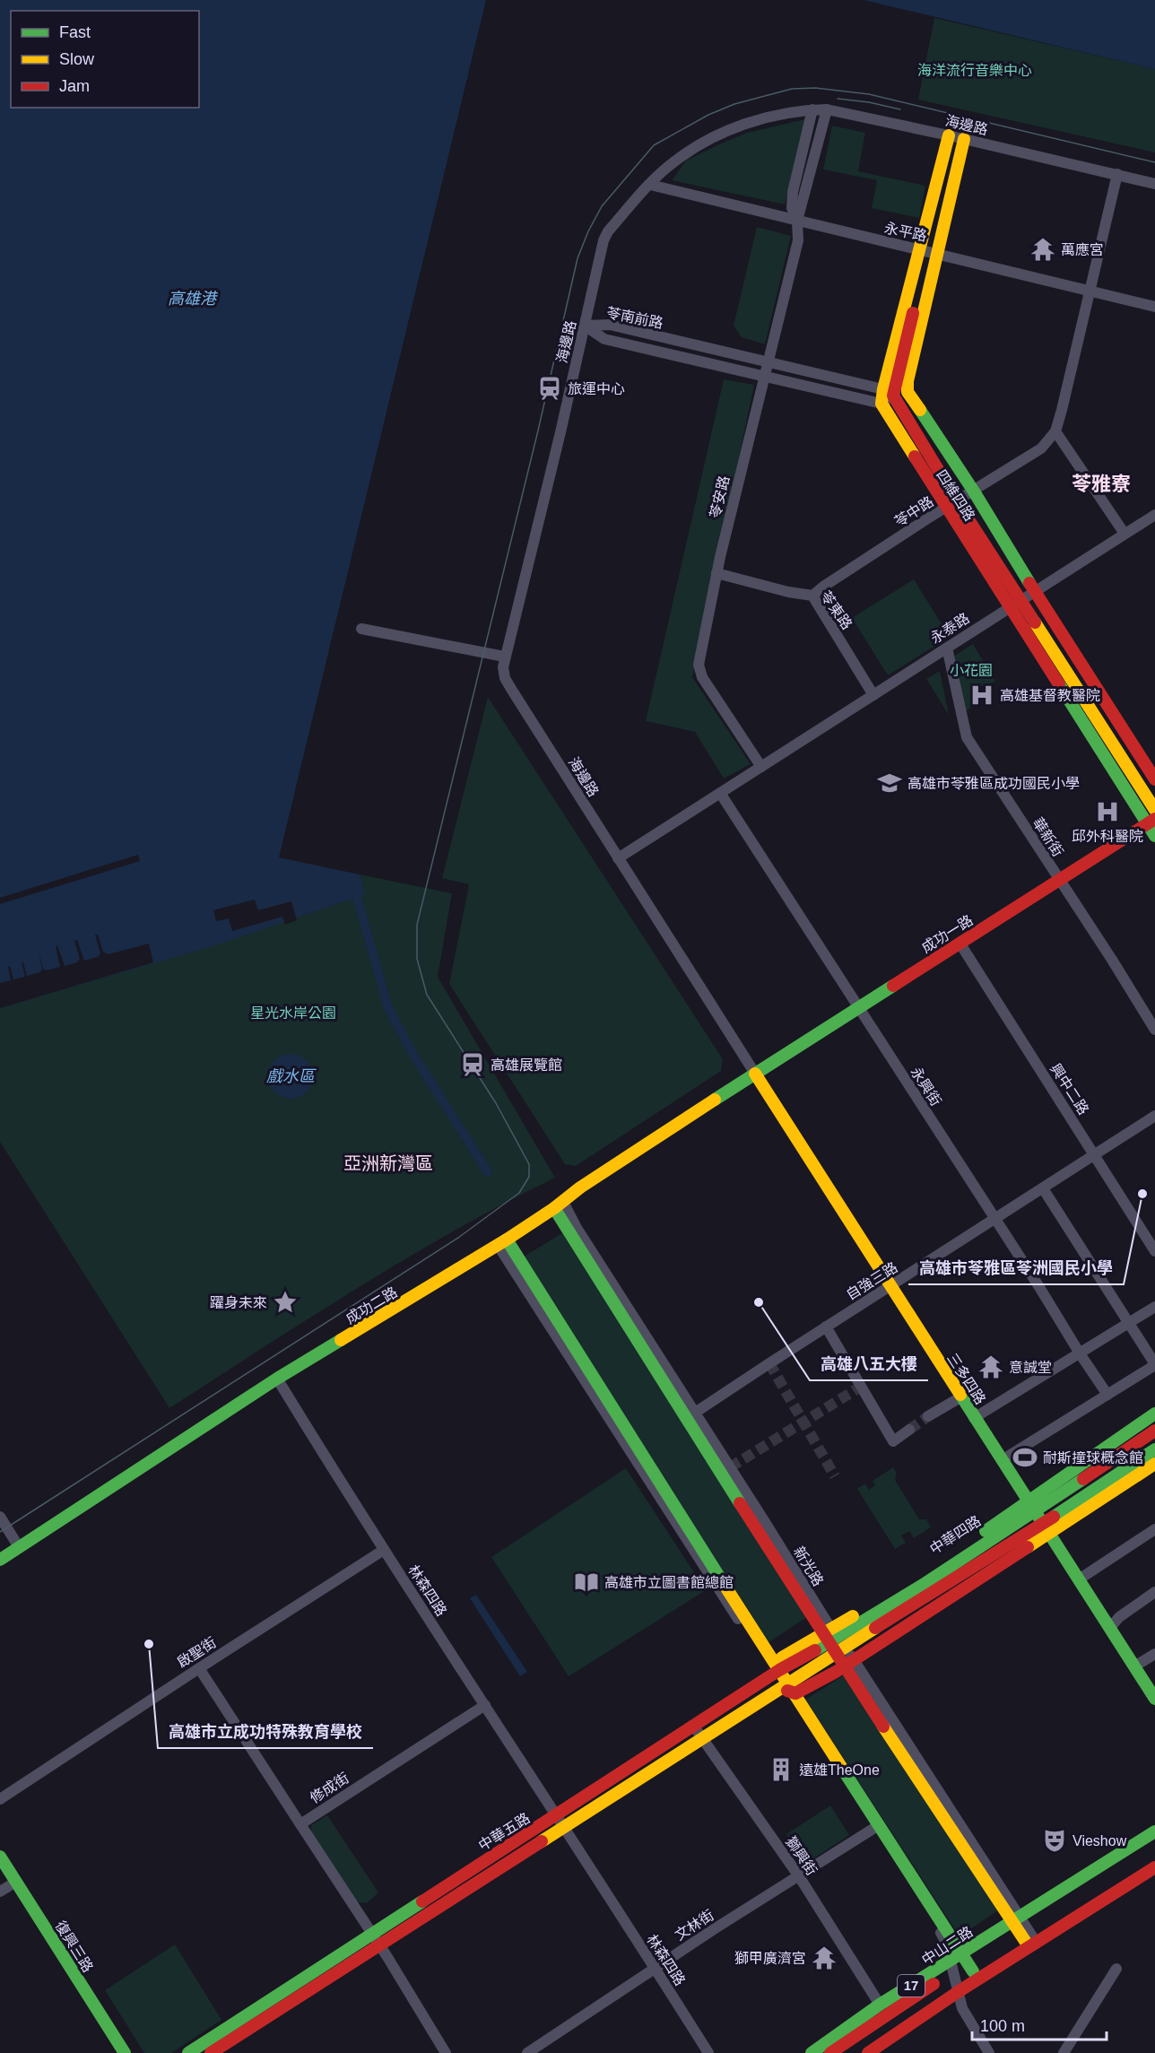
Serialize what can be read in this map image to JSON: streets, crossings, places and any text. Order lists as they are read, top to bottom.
{
  "streets": {
    "street": [
      "海邊路",
      "永平路",
      "苓南前路",
      "四維四路",
      "苓安路",
      "苓中路",
      "苓東路",
      "永泰路",
      "華新街",
      "成功一路",
      "永興街",
      "興中二路",
      "自強三路",
      "成功二路",
      "三多四路",
      "中華四路",
      "新光路",
      "林森四路",
      "啟聖街",
      "修成街",
      "中華五路",
      "獅興街",
      "文林街",
      "中山二路",
      "復興三路",
      "17"
    ]
  },
  "crossings": [
    ["海邊路", "永平路"],
    ["海邊路", "苓南前路"],
    ["海邊路", "苓安路"],
    ["海邊路", "永泰路"],
    ["海邊路", "成功一路"],
    ["海邊路", "成功二路"],
    ["海邊路", "三多四路"],
    ["永平路", "苓安路"],
    ["苓南前路", "四維四路"],
    ["苓南前路", "苓安路"],
    ["四維四路", "苓中路"],
    ["四維四路", "永泰路"],
    ["四維四路", "成功一路"],
    ["苓安路", "苓東路"],
    ["苓安路", "永泰路"],
    ["苓中路", "苓東路"],
    ["苓東路", "永泰路"],
    ["永泰路", "華新街"],
    ["永泰路", "永興街"],
    ["華新街", "成功一路"],
    ["成功一路", "永興街"],
    ["成功一路", "興中二路"],
    ["成功一路", "成功二路"],
    ["成功一路", "三多四路"],
    ["永興街", "自強三路"],
    ["興中二路", "自強三路"],
    ["自強三路", "三多四路"],
    ["自強三路", "新光路"],
    ["成功二路", "三多四路"],
    ["成功二路", "新光路"],
    ["成功二路", "林森四路"],
    ["三多四路", "中華四路"],
    ["中華四路", "新光路"],
    ["中華四路", "中華五路"],
    ["新光路", "中華五路"],
    ["新光路", "中山二路"],
    ["林森四路", "啟聖街"],
    ["林森四路", "修成街"],
    ["林森四路", "中華五路"],
    ["林森四路", "文林街"],
    ["中華五路", "獅興街"],
    ["獅興街", "文林街"],
    ["獅興街", "中山二路"]
  ],
  "districts": ["苓雅寮", "亞洲新灣區"],
  "water": ["高雄港", "戲水區"],
  "parks": ["海洋流行音樂中心", "小花園", "星光水岸公園"],
  "places": {
    "temple": ["萬應宮", "意誠堂", "獅甲廣濟宮"],
    "station": ["旅運中心", "高雄展覽館"],
    "hospital": ["高雄基督教醫院", "邱外科醫院"],
    "school or university": ["高雄市苓雅區成功國民小學"],
    "other": ["高雄市苓雅區苓洲國民小學", "高雄八五大樓", "高雄市立成功特殊教育學校"],
    "place": ["躍身未來"],
    "sports": ["耐斯撞球概念館"],
    "library": ["高雄市立圖書館總館"],
    "building": ["遠雄TheOne"],
    "theatre": ["Vieshow"]
  },
  "legend": ["Fast", "Slow", "Jam"],
  "scale_bar": "100 m"
}
